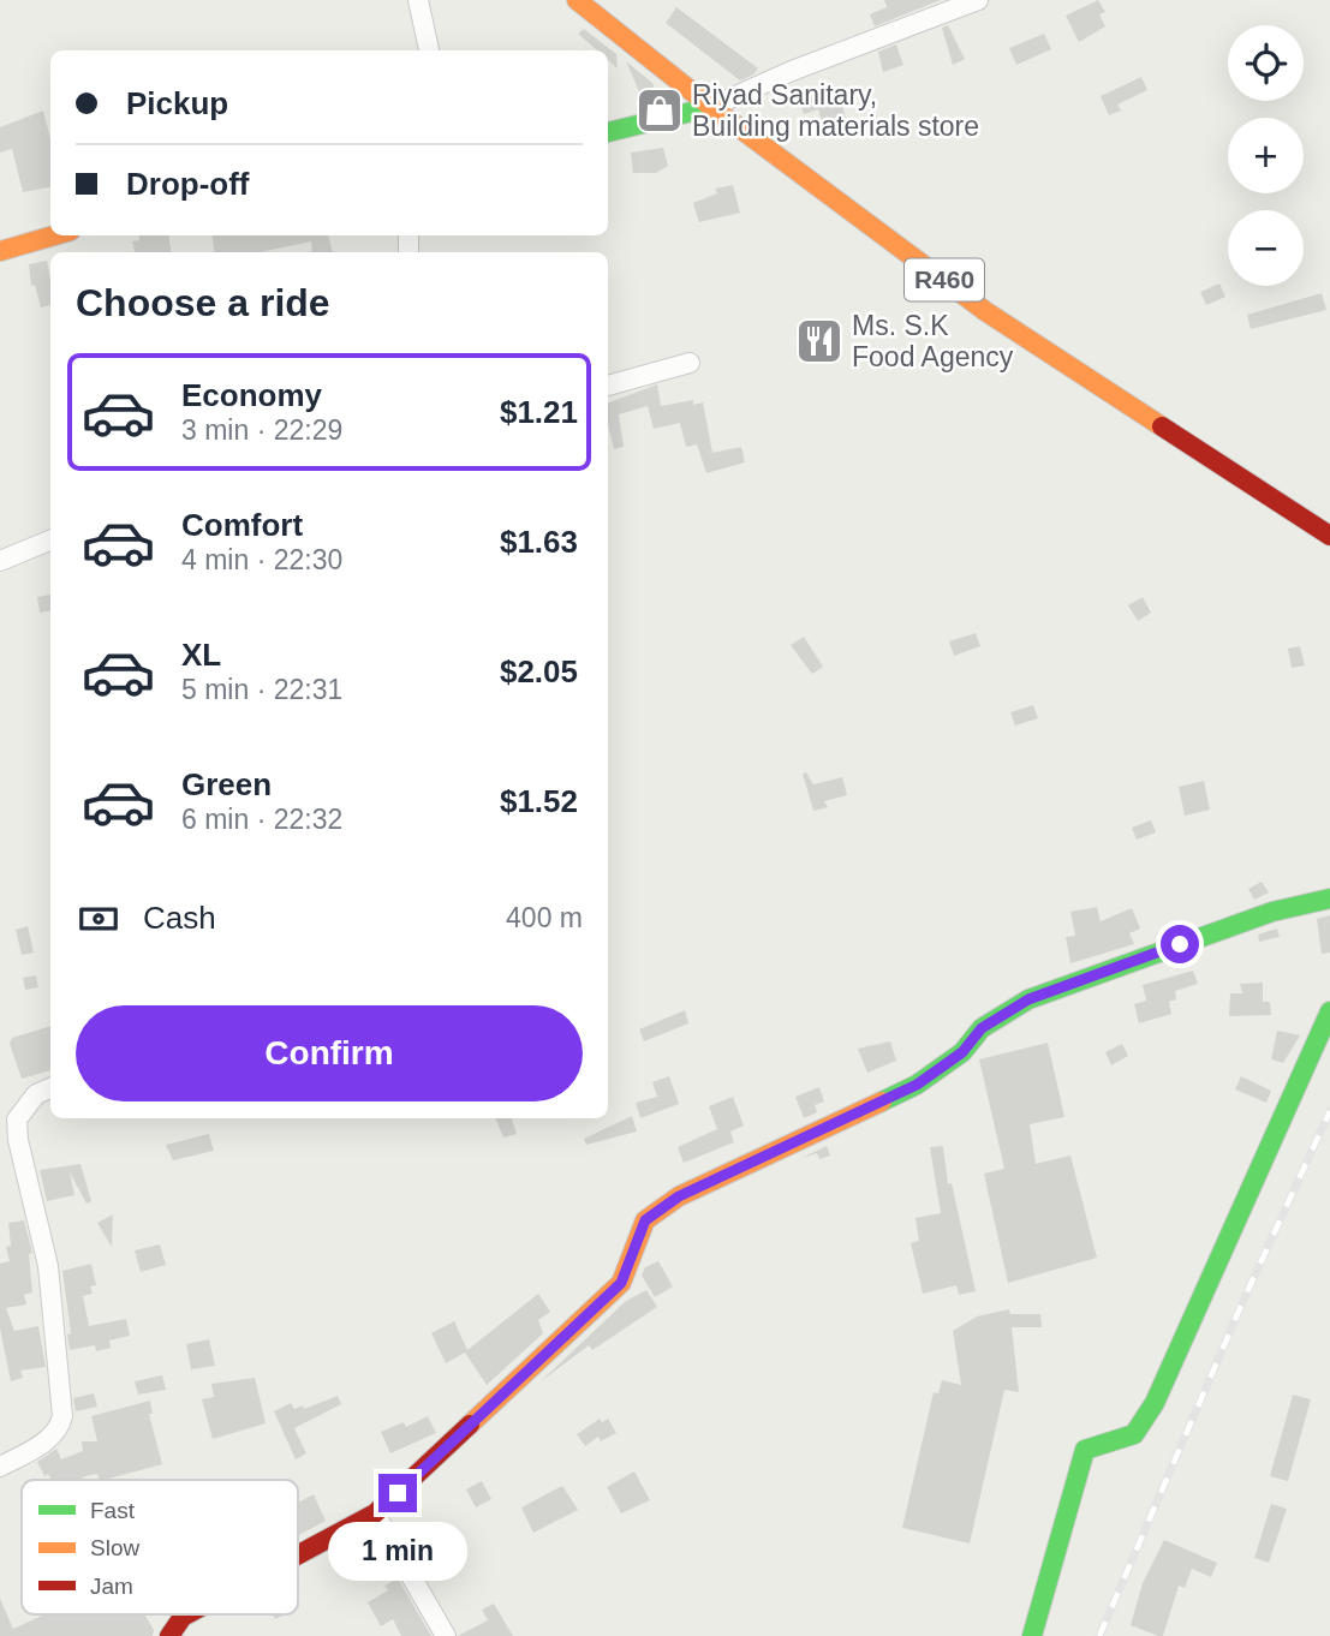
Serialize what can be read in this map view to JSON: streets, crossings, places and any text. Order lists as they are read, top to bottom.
{
  "streets": {
    "street": ["R460"]
  },
  "places": {
    "shop": ["Riyad Sanitary, Building materials store"],
    "restaurant": ["Ms. S.K Food Agency"]
  },
  "legend": ["Fast", "Slow", "Jam"],
  "page": {
    "map_buttons": ["+", "−"],
    "banner": ["Pickup", "Drop-off"],
    "heading": "Choose a ride",
    "list": [
      {
        "name": "Economy",
        "note": "3 min · 22:29",
        "value": "$1.21"
      },
      {
        "name": "Comfort",
        "note": "4 min · 22:30",
        "value": "$1.63"
      },
      {
        "name": "XL",
        "note": "5 min · 22:31",
        "value": "$2.05"
      },
      {
        "name": "Green",
        "note": "6 min · 22:32",
        "value": "$1.52"
      }
    ],
    "pay": ["Cash", "400 m"],
    "buttons": "Confirm",
    "bubble": "1 min"
  }
}
